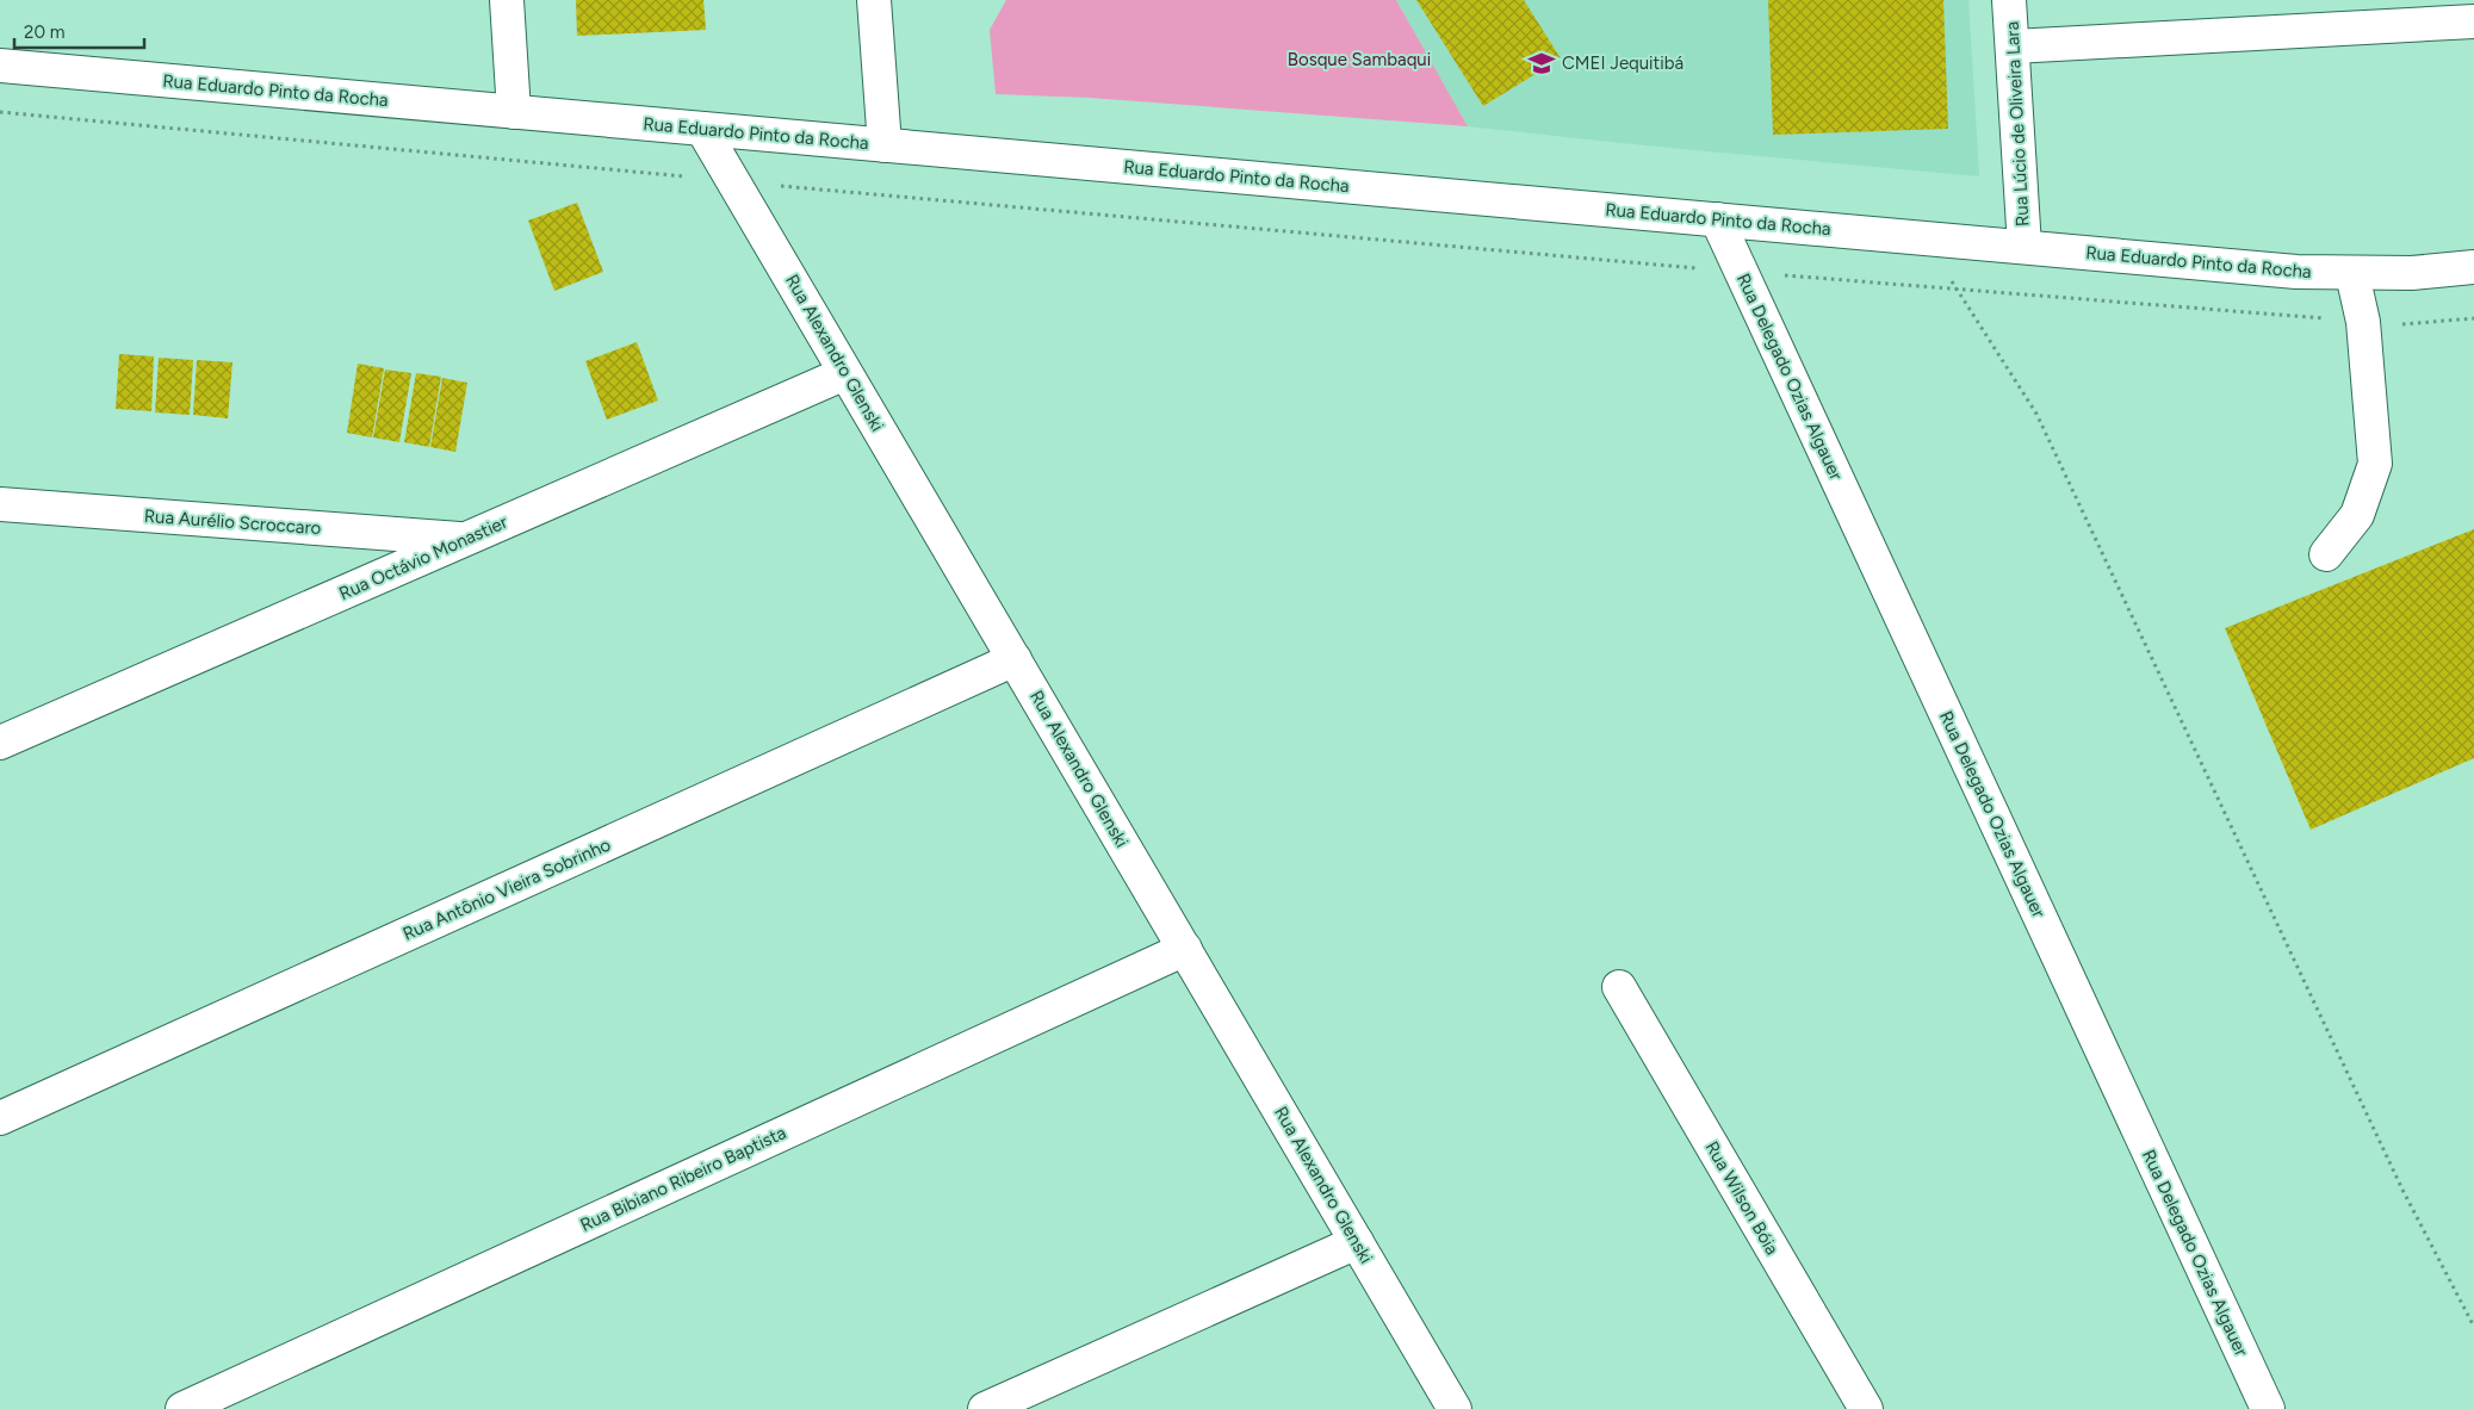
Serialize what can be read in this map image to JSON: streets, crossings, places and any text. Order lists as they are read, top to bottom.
{
  "streets": {
    "street": [
      "Rua Eduardo Pinto da Rocha",
      "Rua Lúcio de Oliveira Lara",
      "Rua Alexandro Glenski",
      "Rua Delegado Ozias Algauer",
      "Rua Aurélio Scroccaro",
      "Rua Octávio Monastier",
      "Rua Antônio Vieira Sobrinho",
      "Rua Bibiano Ribeiro Baptista",
      "Rua Wilson Bóia"
    ]
  },
  "crossings": [
    ["Rua Eduardo Pinto da Rocha", "Rua Lúcio de Oliveira Lara"],
    ["Rua Eduardo Pinto da Rocha", "Rua Alexandro Glenski"],
    ["Rua Eduardo Pinto da Rocha", "Rua Delegado Ozias Algauer"],
    ["Rua Alexandro Glenski", "Rua Octávio Monastier"],
    ["Rua Alexandro Glenski", "Rua Antônio Vieira Sobrinho"],
    ["Rua Alexandro Glenski", "Rua Bibiano Ribeiro Baptista"],
    ["Rua Aurélio Scroccaro", "Rua Octávio Monastier"]
  ],
  "parks": ["Bosque Sambaqui"],
  "places": {
    "school or university": ["CMEI Jequitibá"]
  },
  "scale_bar": "20 m"
}
